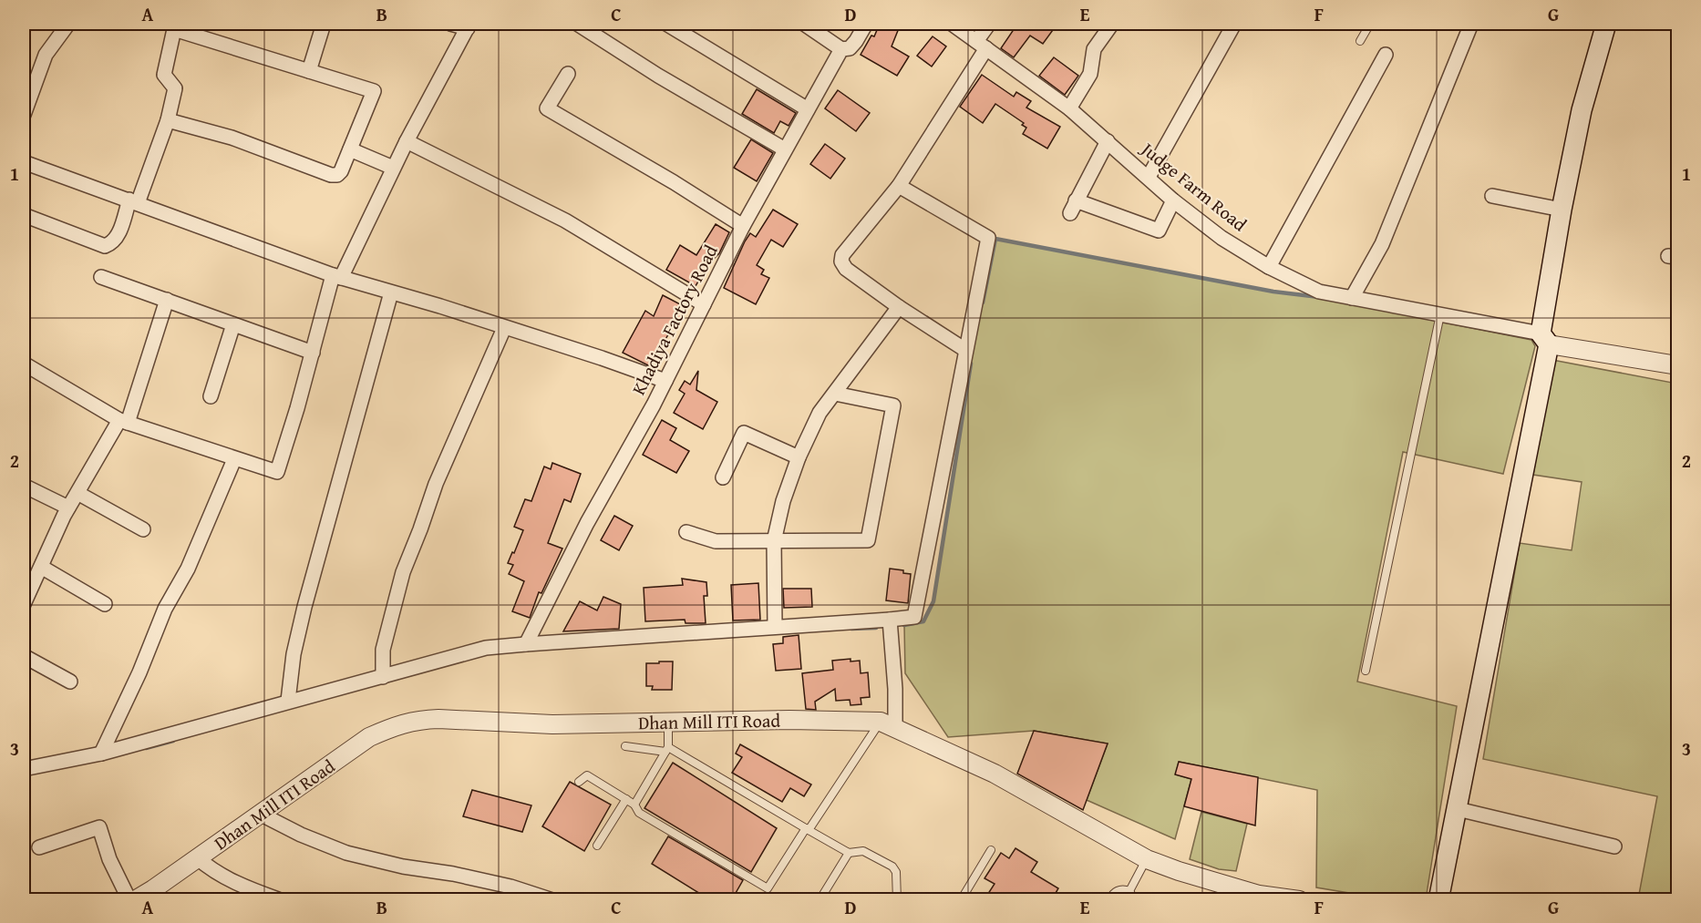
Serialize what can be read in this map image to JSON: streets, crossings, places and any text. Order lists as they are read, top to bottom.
{
  "streets": {
    "street": ["Judge Farm Road", "Khadiya Factory Road", "Dhan Mill ITI Road"]
  },
  "grid": {
    "columns": [
      "A",
      "B",
      "C",
      "D",
      "E",
      "F",
      "G"
    ],
    "rows": ["1", "2", "3"]
  }
}
